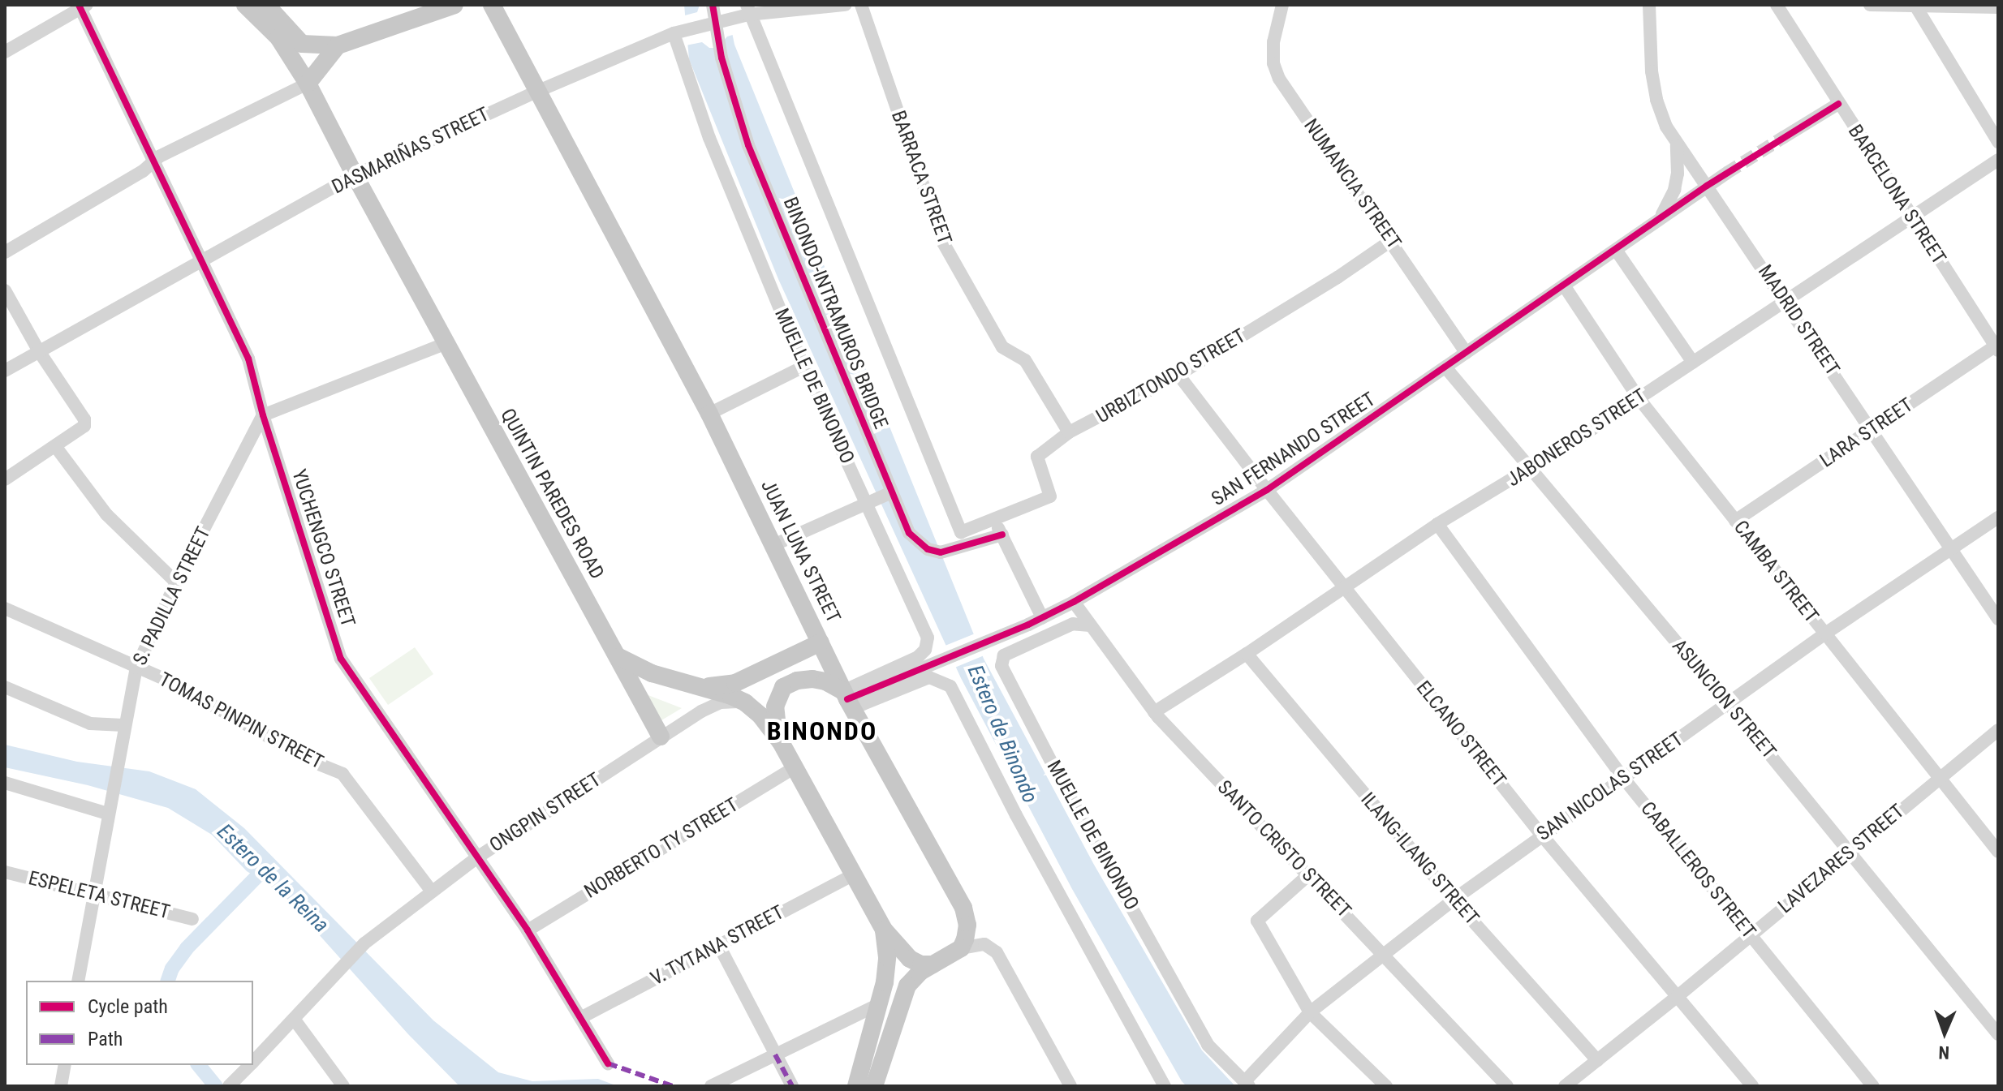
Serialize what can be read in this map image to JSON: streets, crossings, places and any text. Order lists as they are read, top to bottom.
{
  "streets": {
    "main road": ["QUINTIN PAREDES ROAD", "JUAN LUNA STREET"],
    "street": [
      "DASMARIÑAS STREET",
      "BARRACA STREET",
      "NUMANCIA STREET",
      "BARCELONA STREET",
      "BINONDO-INTRAMUROS BRIDGE",
      "MADRID STREET",
      "URBIZTONDO STREET",
      "MUELLE DE BINONDO",
      "LARA STREET",
      "JABONEROS STREET",
      "SAN FERNANDO STREET",
      "YUCHENGCO STREET",
      "CAMBA STREET",
      "S. PADILLA STREET",
      "ASUNCION STREET",
      "TOMAS PINPIN STREET",
      "ELCANO STREET",
      "SAN NICOLAS STREET",
      "ONGPIN STREET",
      "NORBERTO TY STREET",
      "SANTO CRISTO STREET",
      "ILANG-ILANG STREET",
      "LAVEZARES STREET",
      "CABALLEROS STREET",
      "ESPELETA STREET",
      "V. TYTANA STREET"
    ]
  },
  "crossings": [
    ["DASMARIÑAS STREET", "MUELLE DE BINONDO"],
    ["DASMARIÑAS STREET", "QUINTIN PAREDES ROAD"],
    ["DASMARIÑAS STREET", "YUCHENGCO STREET"],
    ["DASMARIÑAS STREET", "JUAN LUNA STREET"],
    ["BARRACA STREET", "URBIZTONDO STREET"],
    ["NUMANCIA STREET", "URBIZTONDO STREET"],
    ["NUMANCIA STREET", "SAN FERNANDO STREET"],
    ["BARCELONA STREET", "LARA STREET"],
    ["BARCELONA STREET", "JABONEROS STREET"],
    ["MADRID STREET", "LARA STREET"],
    ["MADRID STREET", "JABONEROS STREET"],
    ["MADRID STREET", "SAN FERNANDO STREET"],
    ["MADRID STREET", "SAN NICOLAS STREET"],
    ["URBIZTONDO STREET", "ELCANO STREET"],
    ["MUELLE DE BINONDO", "SAN FERNANDO STREET"],
    ["MUELLE DE BINONDO", "JUAN LUNA STREET"],
    ["MUELLE DE BINONDO", "SAN NICOLAS STREET"],
    ["MUELLE DE BINONDO", "SANTO CRISTO STREET"],
    ["LARA STREET", "CAMBA STREET"],
    ["JABONEROS STREET", "CAMBA STREET"],
    ["JABONEROS STREET", "ASUNCION STREET"],
    ["JABONEROS STREET", "ELCANO STREET"],
    ["JABONEROS STREET", "SANTO CRISTO STREET"],
    ["JABONEROS STREET", "ILANG-ILANG STREET"],
    ["JABONEROS STREET", "CABALLEROS STREET"],
    ["SAN FERNANDO STREET", "JUAN LUNA STREET"],
    ["SAN FERNANDO STREET", "CAMBA STREET"],
    ["SAN FERNANDO STREET", "ASUNCION STREET"],
    ["SAN FERNANDO STREET", "ELCANO STREET"],
    ["SAN FERNANDO STREET", "SANTO CRISTO STREET"],
    ["QUINTIN PAREDES ROAD", "ONGPIN STREET"],
    ["YUCHENGCO STREET", "S. PADILLA STREET"],
    ["YUCHENGCO STREET", "ONGPIN STREET"],
    ["YUCHENGCO STREET", "NORBERTO TY STREET"],
    ["YUCHENGCO STREET", "V. TYTANA STREET"],
    ["CAMBA STREET", "SAN NICOLAS STREET"],
    ["CAMBA STREET", "LAVEZARES STREET"],
    ["S. PADILLA STREET", "TOMAS PINPIN STREET"],
    ["S. PADILLA STREET", "ESPELETA STREET"],
    ["ASUNCION STREET", "SAN NICOLAS STREET"],
    ["ASUNCION STREET", "LAVEZARES STREET"],
    ["TOMAS PINPIN STREET", "ONGPIN STREET"],
    ["ELCANO STREET", "SAN NICOLAS STREET"],
    ["ELCANO STREET", "LAVEZARES STREET"],
    ["SAN NICOLAS STREET", "SANTO CRISTO STREET"],
    ["SAN NICOLAS STREET", "ILANG-ILANG STREET"],
    ["SAN NICOLAS STREET", "CABALLEROS STREET"],
    ["ILANG-ILANG STREET", "LAVEZARES STREET"],
    ["LAVEZARES STREET", "CABALLEROS STREET"]
  ],
  "districts": ["BINONDO"],
  "water": ["Estero de Binondo", "Estero de la Reina"],
  "legend": ["Cycle path", "Path"],
  "north": "bottom"
}
